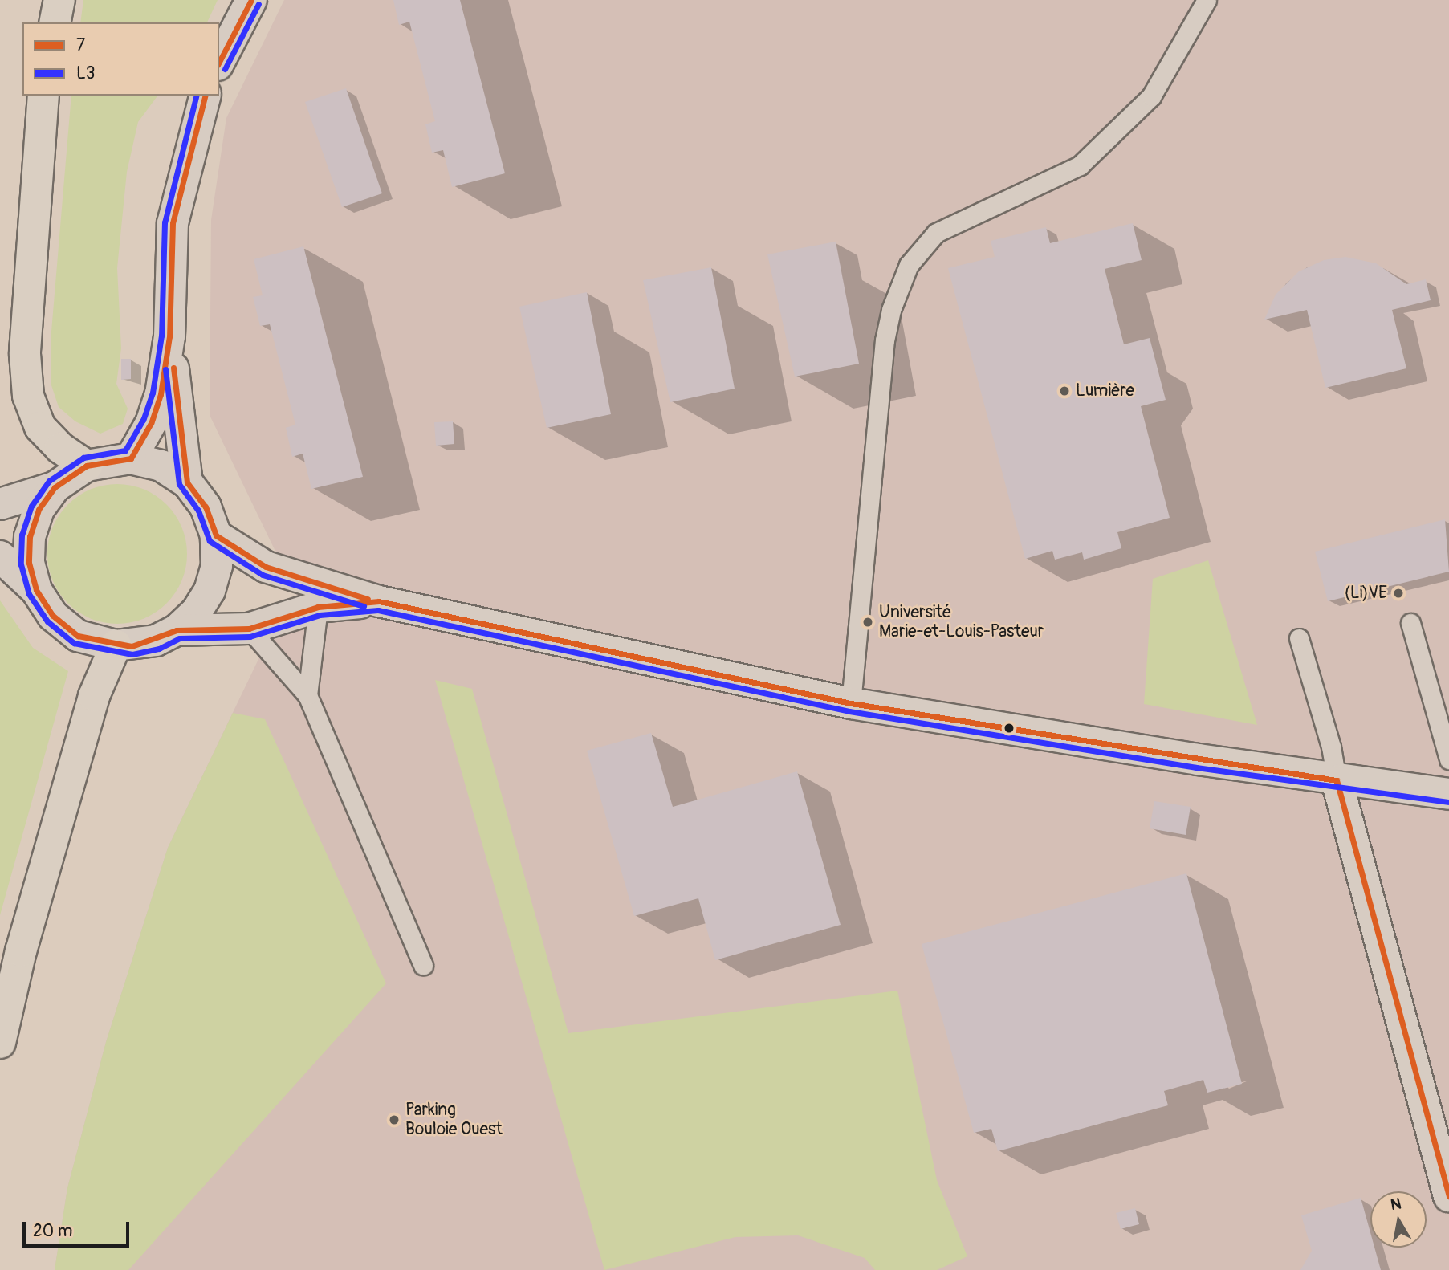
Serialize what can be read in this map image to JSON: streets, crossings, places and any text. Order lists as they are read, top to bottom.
{
  "places": [
    "Lumière",
    "(Li)VE",
    "Université Marie-et-Louis-Pasteur",
    "Parking Bouloie Ouest"
  ],
  "lines": ["transit line 7", "transit line L3"],
  "legend": ["7", "L3"],
  "scale_bar": "20 m",
  "north": "top"
}
